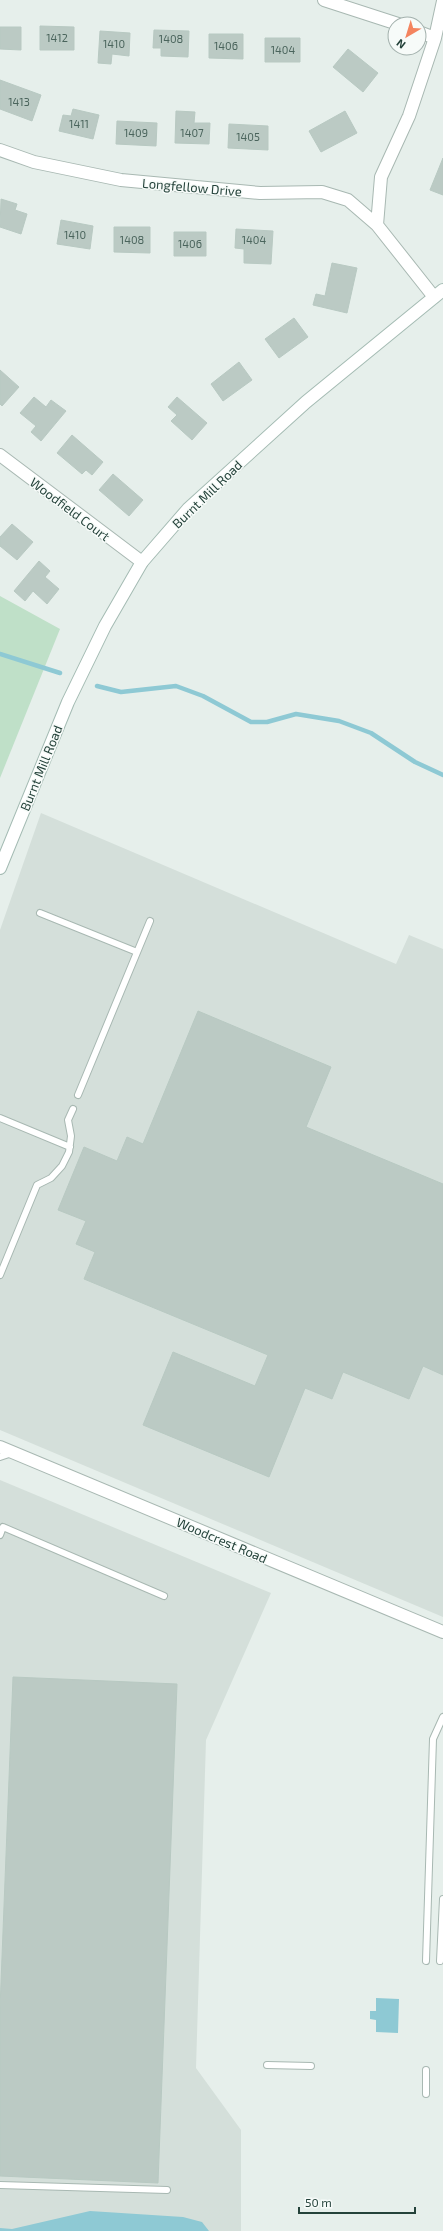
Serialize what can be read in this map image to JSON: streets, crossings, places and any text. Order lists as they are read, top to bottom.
{
  "streets": {
    "street": [
      "Longfellow Drive",
      "Burnt Mill Road",
      "Woodfield Court",
      "Woodcrest Road"
    ]
  },
  "crossings": [
    ["Longfellow Drive", "Burnt Mill Road"],
    ["Burnt Mill Road", "Woodfield Court"]
  ],
  "house_numbers": [
    "1412",
    "1408",
    "1410",
    "1406",
    "1404",
    "1413",
    "1411",
    "1409",
    "1407",
    "1405",
    "1410",
    "1408",
    "1404",
    "1406"
  ],
  "scale_bar": "50 m",
  "north": "bottom left"
}
